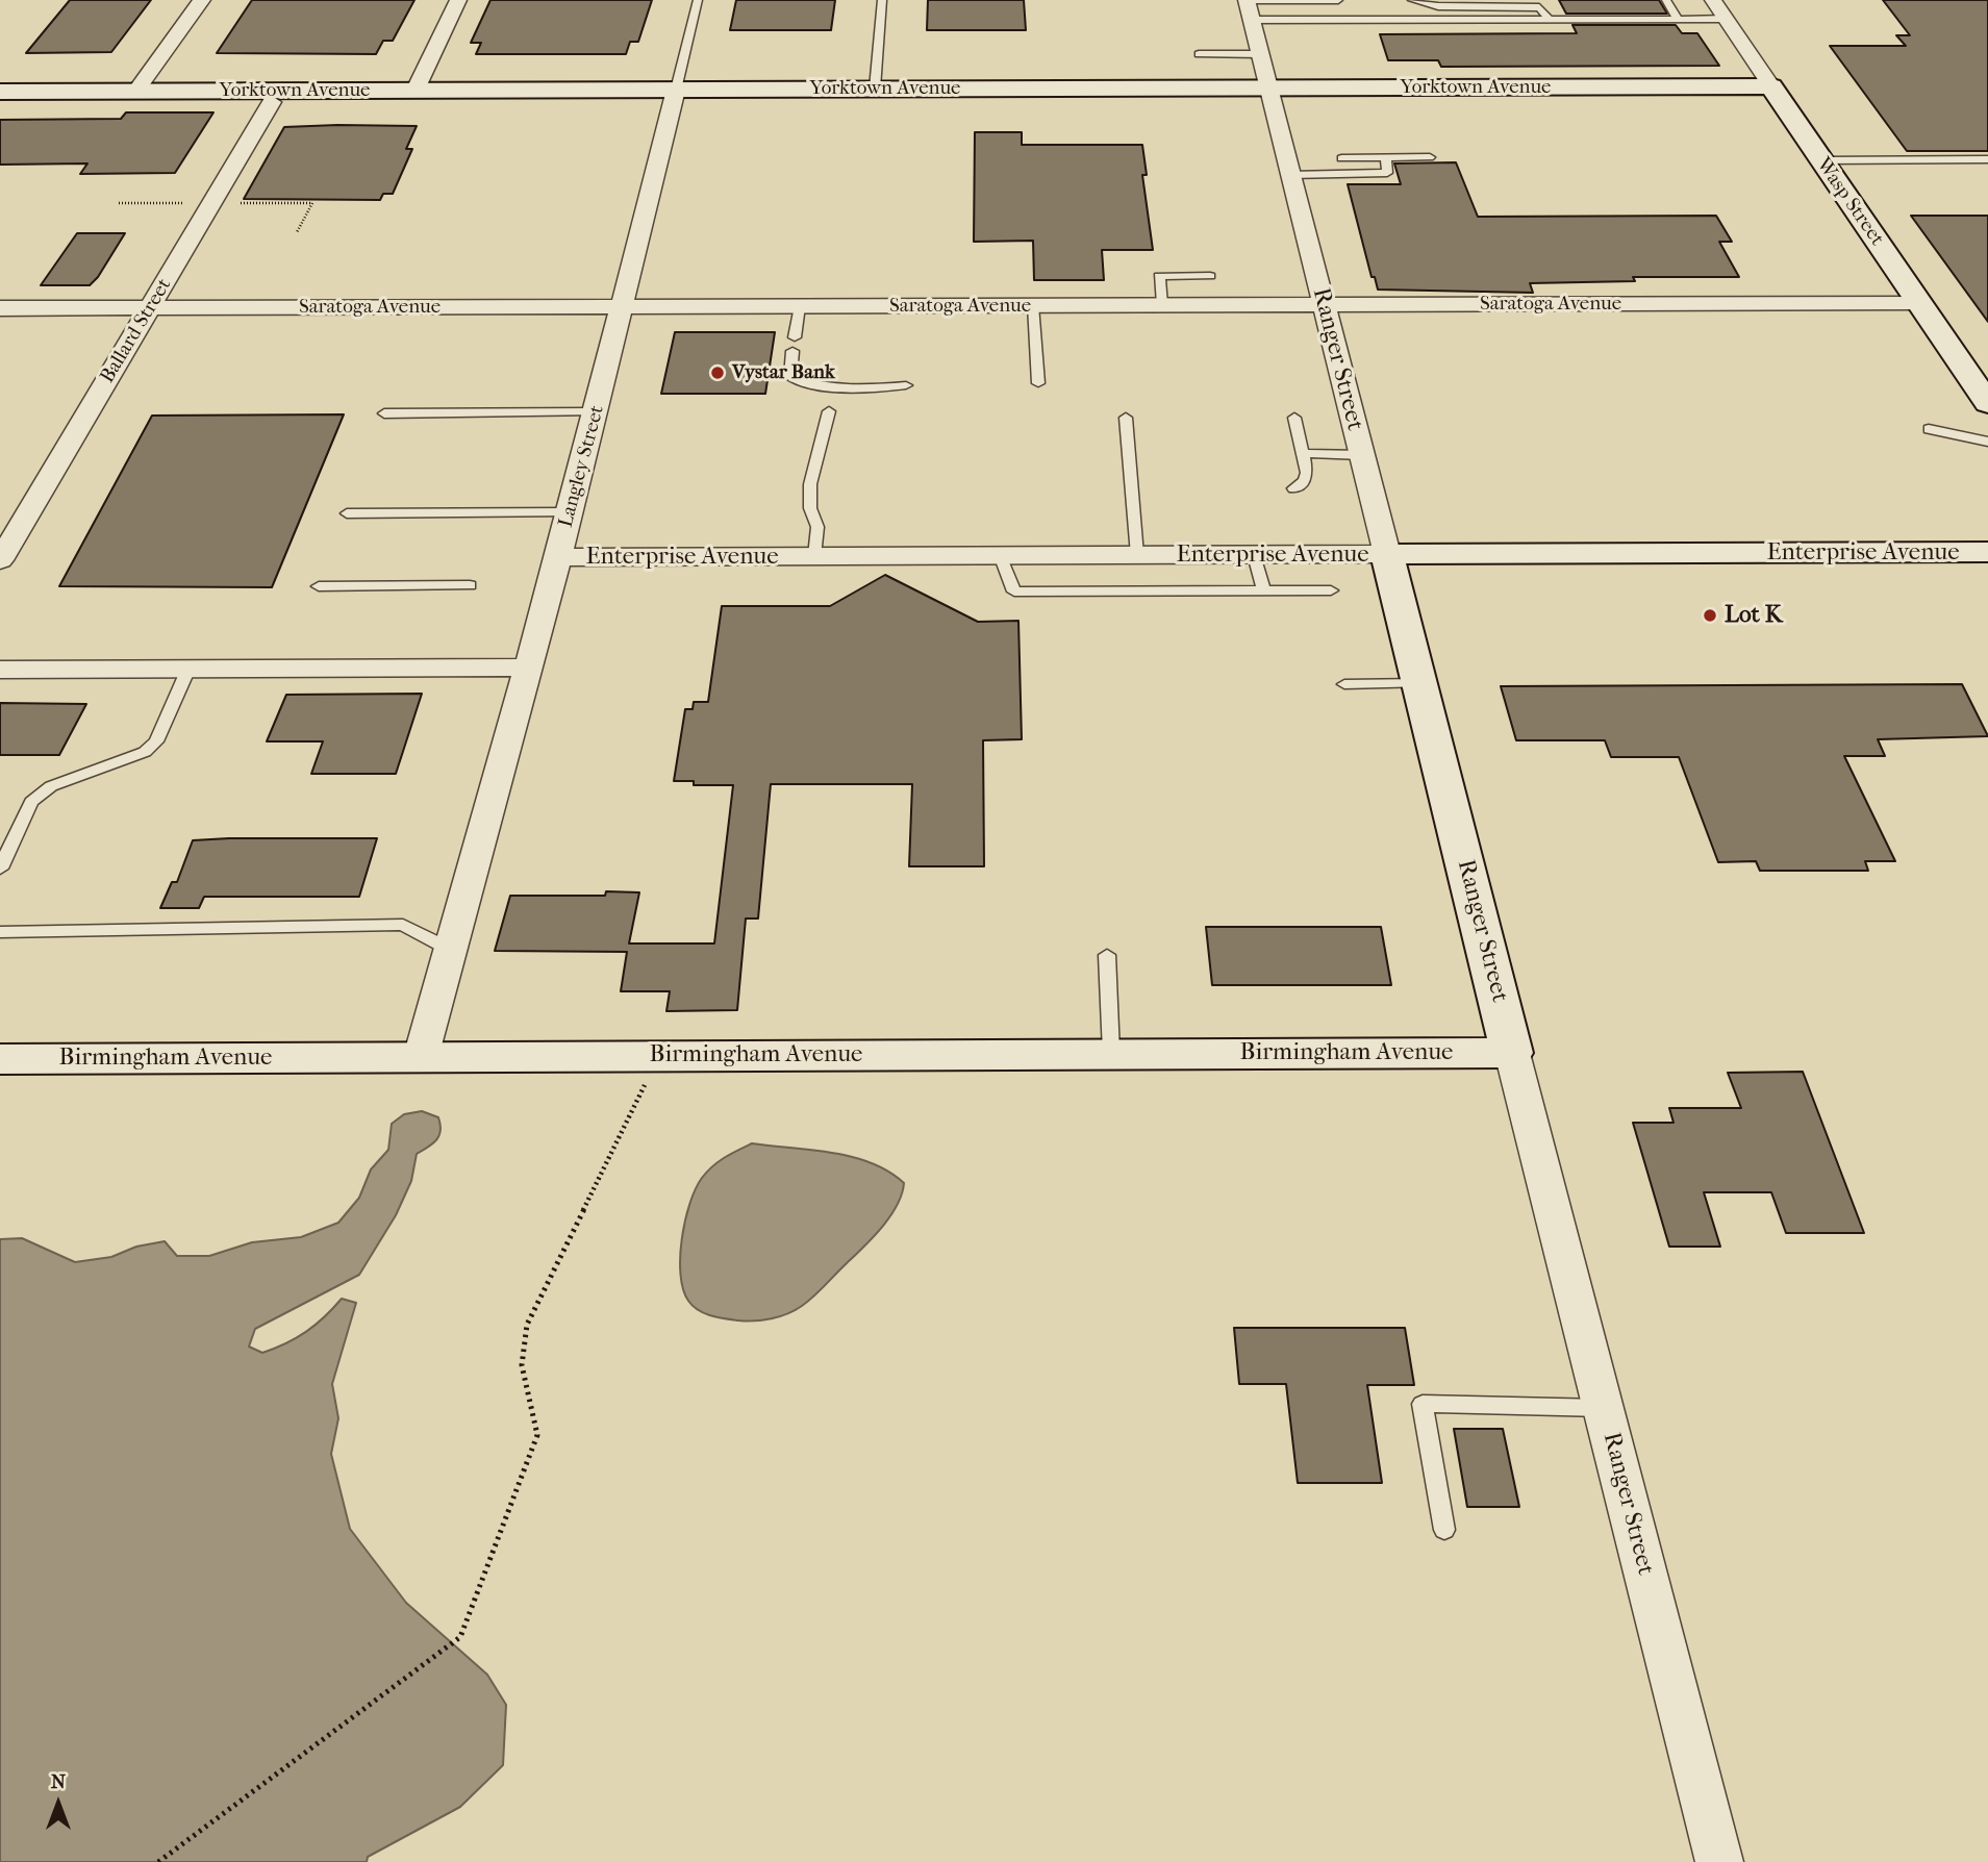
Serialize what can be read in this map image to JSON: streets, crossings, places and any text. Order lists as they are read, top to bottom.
{
  "streets": {
    "main road": [
      "Yorktown Avenue",
      "Wasp Street",
      "Ranger Street",
      "Enterprise Avenue",
      "Birmingham Avenue"
    ],
    "street": ["Saratoga Avenue", "Ballard Street", "Langley Street"]
  },
  "crossings": [
    ["Yorktown Avenue", "Wasp Street"],
    ["Yorktown Avenue", "Ranger Street"],
    ["Yorktown Avenue", "Langley Street"],
    ["Wasp Street", "Saratoga Avenue"],
    ["Saratoga Avenue", "Ballard Street"],
    ["Saratoga Avenue", "Ranger Street"],
    ["Saratoga Avenue", "Langley Street"],
    ["Ranger Street", "Enterprise Avenue"],
    ["Ranger Street", "Birmingham Avenue"],
    ["Langley Street", "Enterprise Avenue"],
    ["Langley Street", "Birmingham Avenue"]
  ],
  "places": ["Vystar Bank", "Lot K"],
  "north": "top"
}
